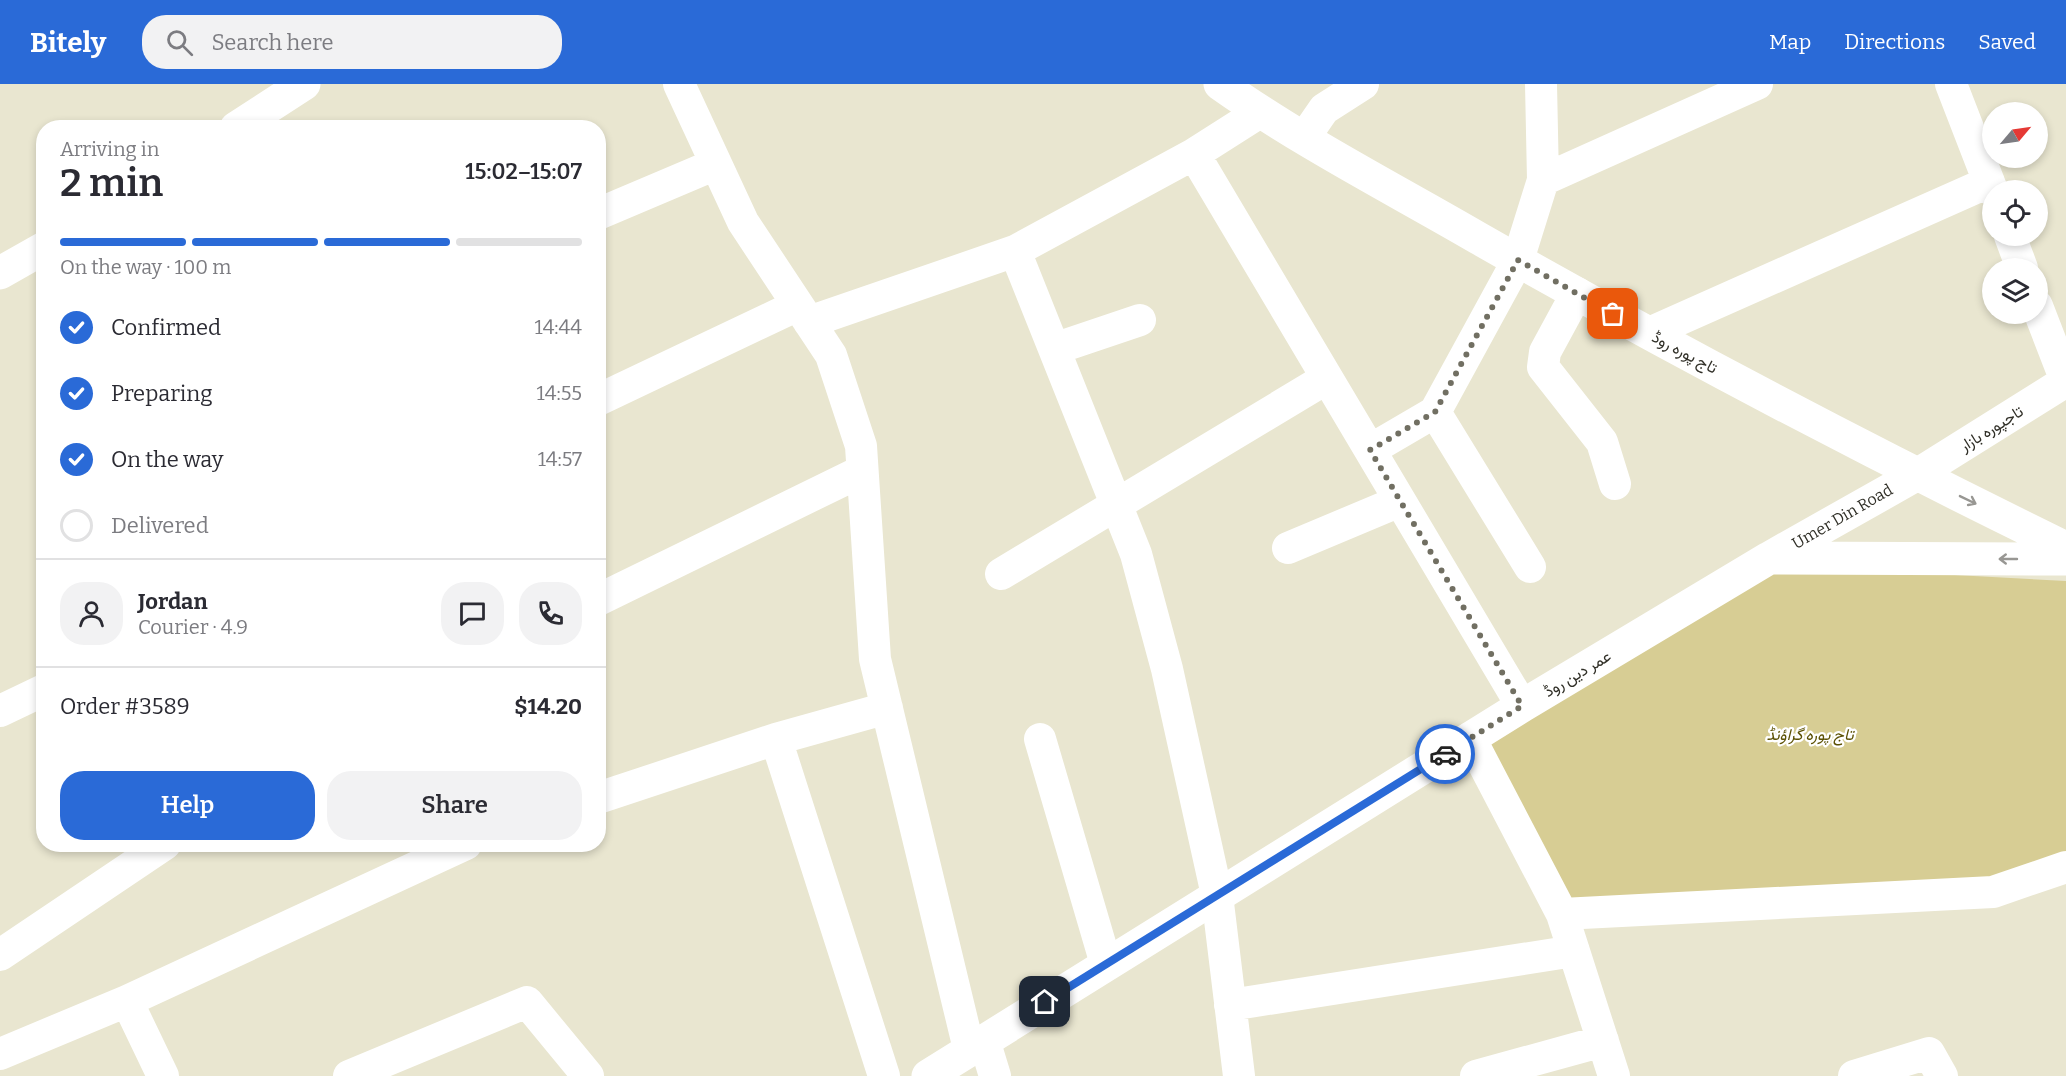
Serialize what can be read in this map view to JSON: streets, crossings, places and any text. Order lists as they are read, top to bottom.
{
  "streets": {
    "main road": ["تاج پورہ روڈ", "Umer Din Road", "عمر دین روڈ"],
    "street": ["تاجپورہ بازار"]
  },
  "crossings": [
    ["تاج پورہ روڈ", "تاجپورہ بازار"],
    ["تاج پورہ روڈ", "Umer Din Road"],
    ["تاجپورہ بازار", "Umer Din Road"],
    ["Umer Din Road", "عمر دین روڈ"]
  ],
  "parks": ["تاج پورہ گراؤنڈ"],
  "north": "top right",
  "page": {
    "header": "Bitely",
    "search": "Search here",
    "nav": ["Map", "Directions", "Saved"],
    "heading": ["2 min", "Arriving in", "15:02–15:07"],
    "panel": [
      "Jordan",
      "Courier · 4.9",
      "Order #3589",
      "$14.20"
    ],
    "bar": "On the way · 100 m",
    "list": [
      ["Confirmed", "14:44"],
      ["Preparing", "14:55"],
      ["On the way", "14:57"],
      "Delivered"
    ],
    "buttons": ["Help", "Share"]
  }
}
